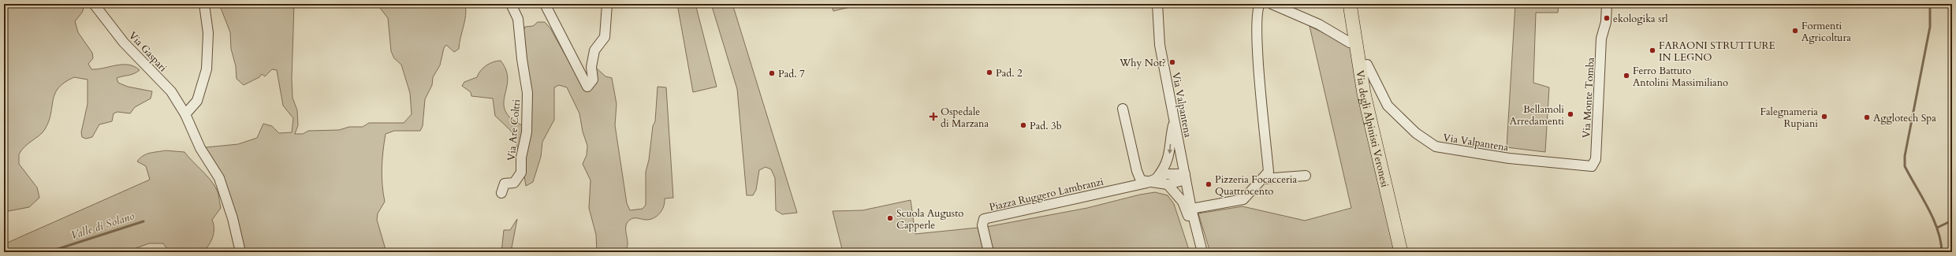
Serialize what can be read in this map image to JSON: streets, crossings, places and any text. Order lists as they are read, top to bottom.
{
  "streets": {
    "highway": ["Via degli Alpinisti Veronesi"],
    "street": [
      "Via Gaspari",
      "Via Monte Tomba",
      "Via Valpantena",
      "Via Are Coltri",
      "Piazza Ruggero Lambranzi"
    ]
  },
  "crossings": [
    ["Via Monte Tomba", "Via Valpantena"],
    ["Via Valpantena", "Piazza Ruggero Lambranzi"]
  ],
  "water": ["Valle di Solano"],
  "places": {
    "other": [
      "ekologika srl",
      "Formenti Agricoltura",
      "FARAONI STRUTTURE IN LEGNO",
      "Why Not?",
      "Pad. 2",
      "Pad. 7",
      "Ferro Battuto Antolini Massimiliano",
      "Bellamoli Arredamenti",
      "Falegnameria Rupiani",
      "Agglotech Spa",
      "Pad. 3b",
      "Pizzeria Focacceria Quattrocento",
      "Scuola Augusto Capperle"
    ],
    "health": ["Ospedale di Marzana"]
  }
}
